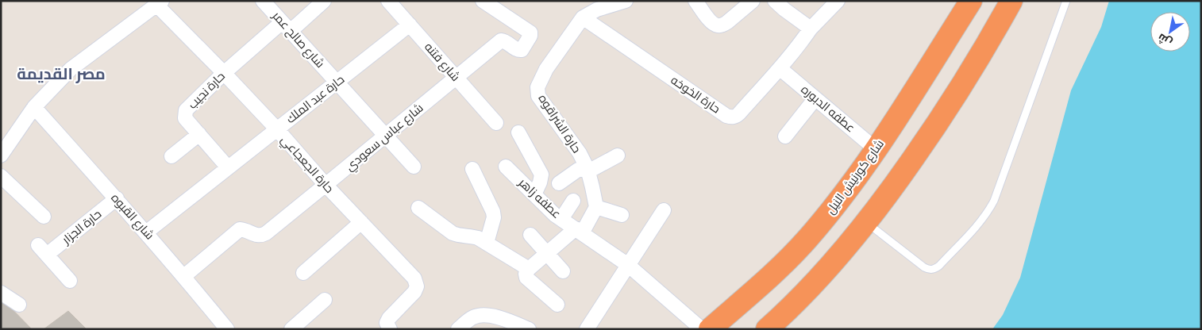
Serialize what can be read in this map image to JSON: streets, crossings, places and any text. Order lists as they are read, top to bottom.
{
  "streets": {
    "highway": ["شارع كورنيش النيل"],
    "street": [
      "شارع صالح عمر",
      "شارع فتنه",
      "حارة نجيب",
      "حارة الخوخه",
      "حارة عبد الملك",
      "عطفه الدبوره",
      "حارة الشراقوه",
      "شارع عباس سعودي",
      "حارة الجعجاعي",
      "عطفه زاهر",
      "شارع القبوه",
      "حارة الجزار"
    ]
  },
  "crossings": [
    ["شارع صالح عمر", "حارة نجيب"],
    ["شارع صالح عمر", "حارة عبد الملك"],
    ["شارع صالح عمر", "شارع عباس سعودي"],
    ["شارع فتنه", "حارة عبد الملك"],
    ["شارع فتنه", "شارع عباس سعودي"],
    ["حارة نجيب", "حارة عبد الملك"],
    ["حارة نجيب", "حارة الجعجاعي"],
    ["حارة الخوخه", "عطفه الدبوره"],
    ["حارة الخوخه", "حارة الشراقوه"],
    ["حارة عبد الملك", "حارة الجعجاعي"],
    ["حارة عبد الملك", "شارع القبوه"],
    ["عطفه الدبوره", "شارع كورنيش النيل"],
    ["شارع عباس سعودي", "حارة الجعجاعي"],
    ["شارع عباس سعودي", "شارع القبوه"],
    ["شارع القبوه", "حارة الجزار"]
  ],
  "districts": ["مصر القديمة"],
  "north": "bottom left"
}
